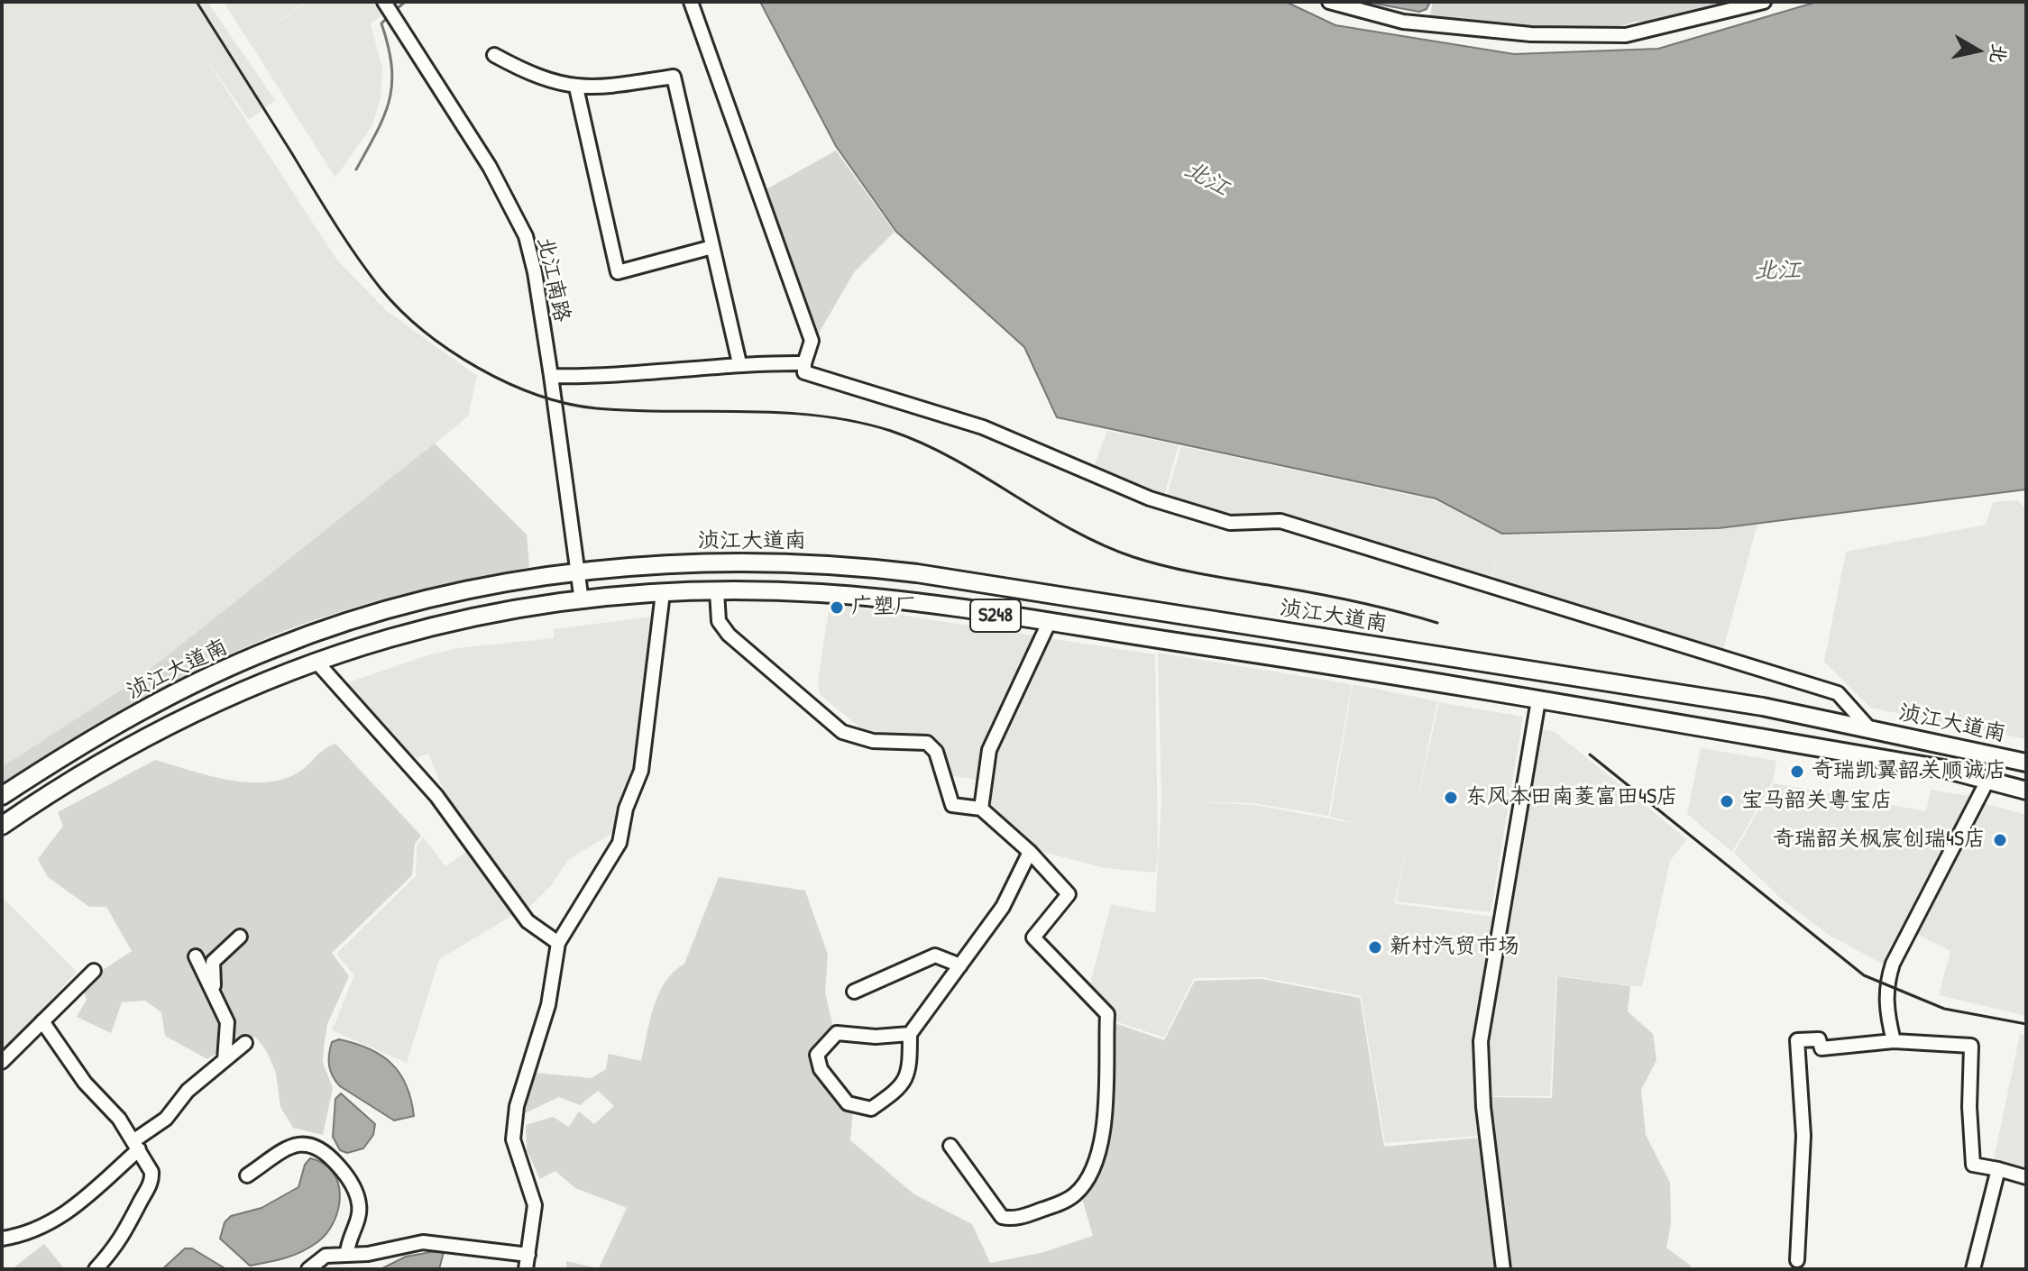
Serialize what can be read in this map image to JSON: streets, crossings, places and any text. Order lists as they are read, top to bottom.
{
  "streets": {
    "main road": ["浈江大道南", "S248"],
    "street": ["北江南路"]
  },
  "crossings": [
    ["北江南路", "浈江大道南"]
  ],
  "water": ["北江"],
  "places": [
    "广塑厂",
    "奇瑞凯翼韶关顺诚店",
    "东风本田南菱富田4S店",
    "宝马韶关粤宝店",
    "奇瑞韶关枫宸创瑞4S店",
    "新村汽贸市场"
  ],
  "north": "right"
}
